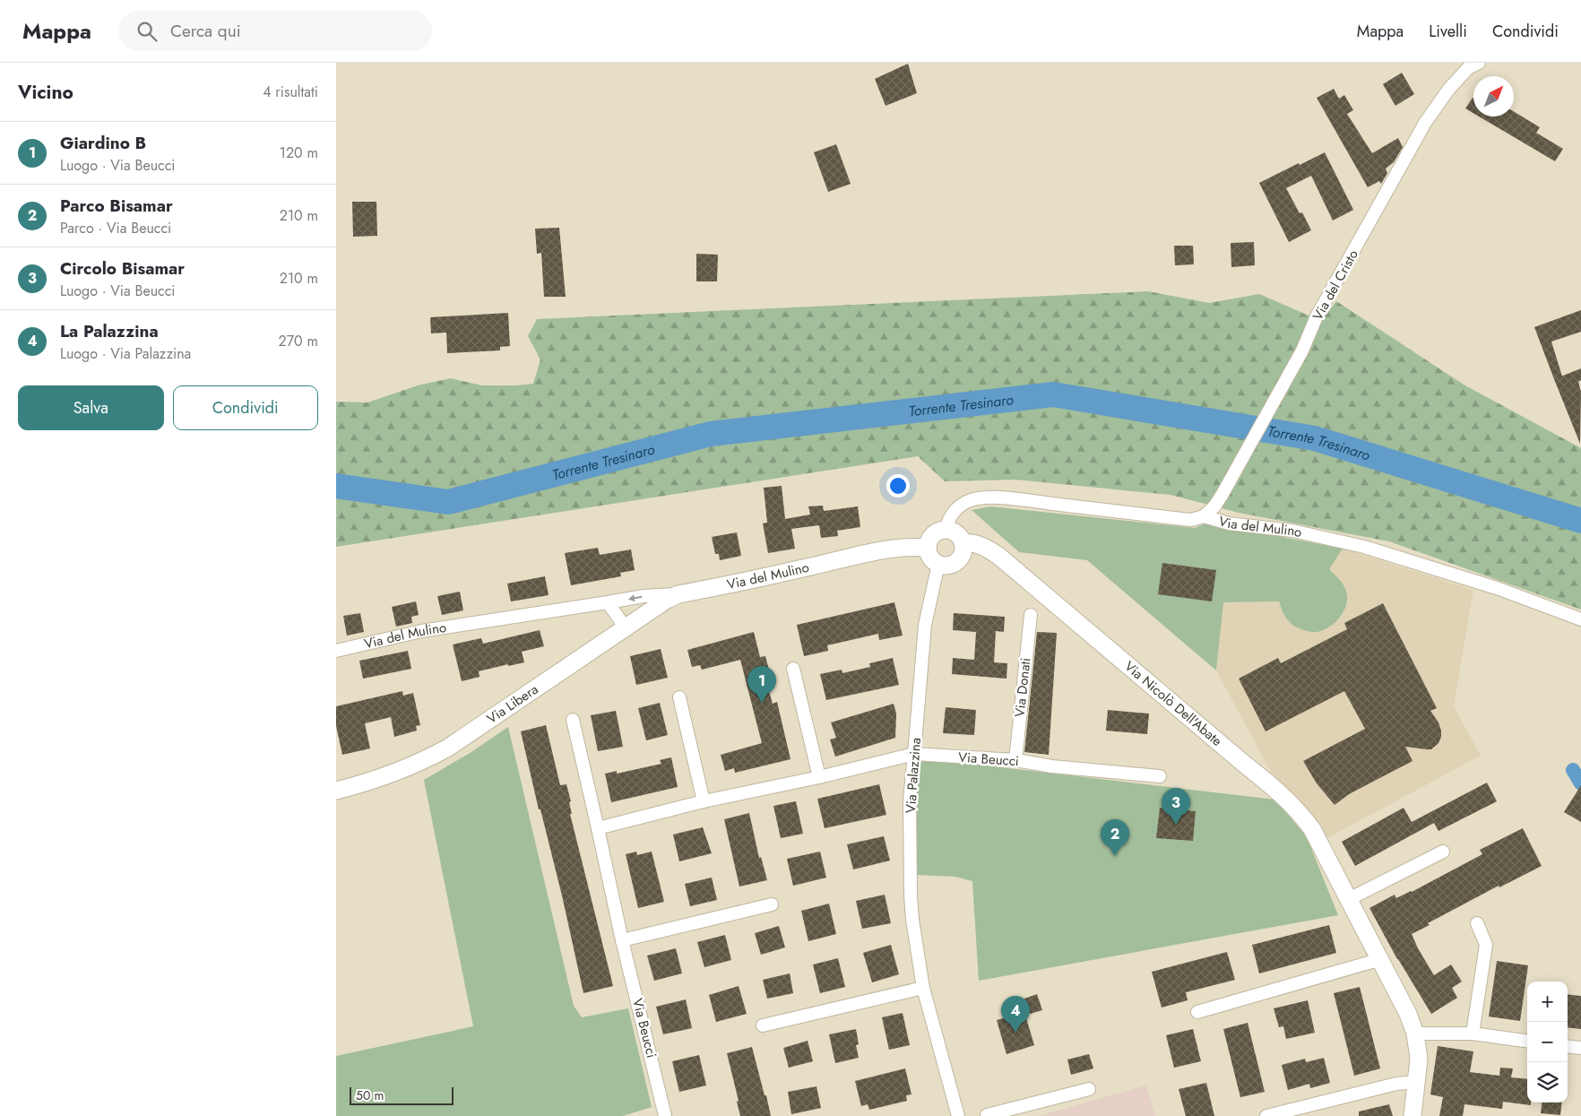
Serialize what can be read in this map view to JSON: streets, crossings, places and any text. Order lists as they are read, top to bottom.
{
  "streets": {
    "street": [
      "Via del Cristo",
      "Via del Mulino",
      "Via Donati",
      "Via Nicolò Dell'Abate",
      "Via Libera",
      "Via Beucci",
      "Via Palazzina"
    ]
  },
  "crossings": [
    ["Via del Cristo", "Via del Mulino"],
    ["Via del Mulino", "Via Nicolò Dell'Abate"],
    ["Via del Mulino", "Via Libera"],
    ["Via del Mulino", "Via Palazzina"],
    ["Via Donati", "Via Beucci"],
    ["Via Nicolò Dell'Abate", "Via Palazzina"],
    ["Via Beucci", "Via Palazzina"]
  ],
  "water": ["Torrente Tresinaro"],
  "scale_bar": "50 m",
  "north": "top right",
  "page": {
    "header": "Mappa",
    "search": "Cerca qui",
    "nav": ["Mappa", "Livelli", "Condividi"],
    "heading": ["Vicino", "4 risultati"],
    "list": [
      {
        "mark": "1",
        "name": "Giardino B",
        "note": "Luogo · Via Beucci",
        "value": "120 m"
      },
      {
        "mark": "2",
        "name": "Parco Bisamar",
        "note": "Parco · Via Beucci",
        "value": "210 m"
      },
      {
        "mark": "3",
        "name": "Circolo Bisamar",
        "note": "Luogo · Via Beucci",
        "value": "210 m"
      },
      {
        "mark": "4",
        "name": "La Palazzina",
        "note": "Luogo · Via Palazzina",
        "value": "270 m"
      }
    ],
    "buttons": ["Salva", "Condividi"],
    "pins": [
      "1",
      "3",
      "2",
      "4"
    ],
    "map_buttons": ["+", "−"],
    "scale": "50 m"
  }
}
